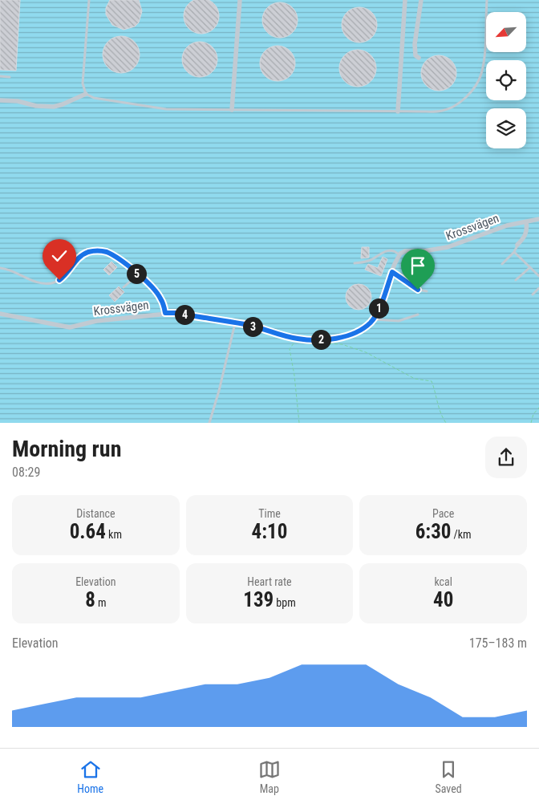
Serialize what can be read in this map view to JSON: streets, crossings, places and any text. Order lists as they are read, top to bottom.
{
  "streets": {
    "street": ["Krossvägen"]
  },
  "north": "bottom left",
  "page": {
    "pins": [
      "5",
      "1",
      "4",
      "3",
      "2"
    ],
    "heading": ["Morning run", "08:29"],
    "stats": [
      ["Distance", "0.64 km"],
      ["Time", "4:10"],
      ["Pace", "6:30 /km"],
      ["Elevation", "8 m"],
      ["Heart rate", "139 bpm"],
      ["kcal", "40"]
    ],
    "chart": ["Elevation", "175–183 m"],
    "tabs": ["Home", "Map", "Saved"]
  }
}
